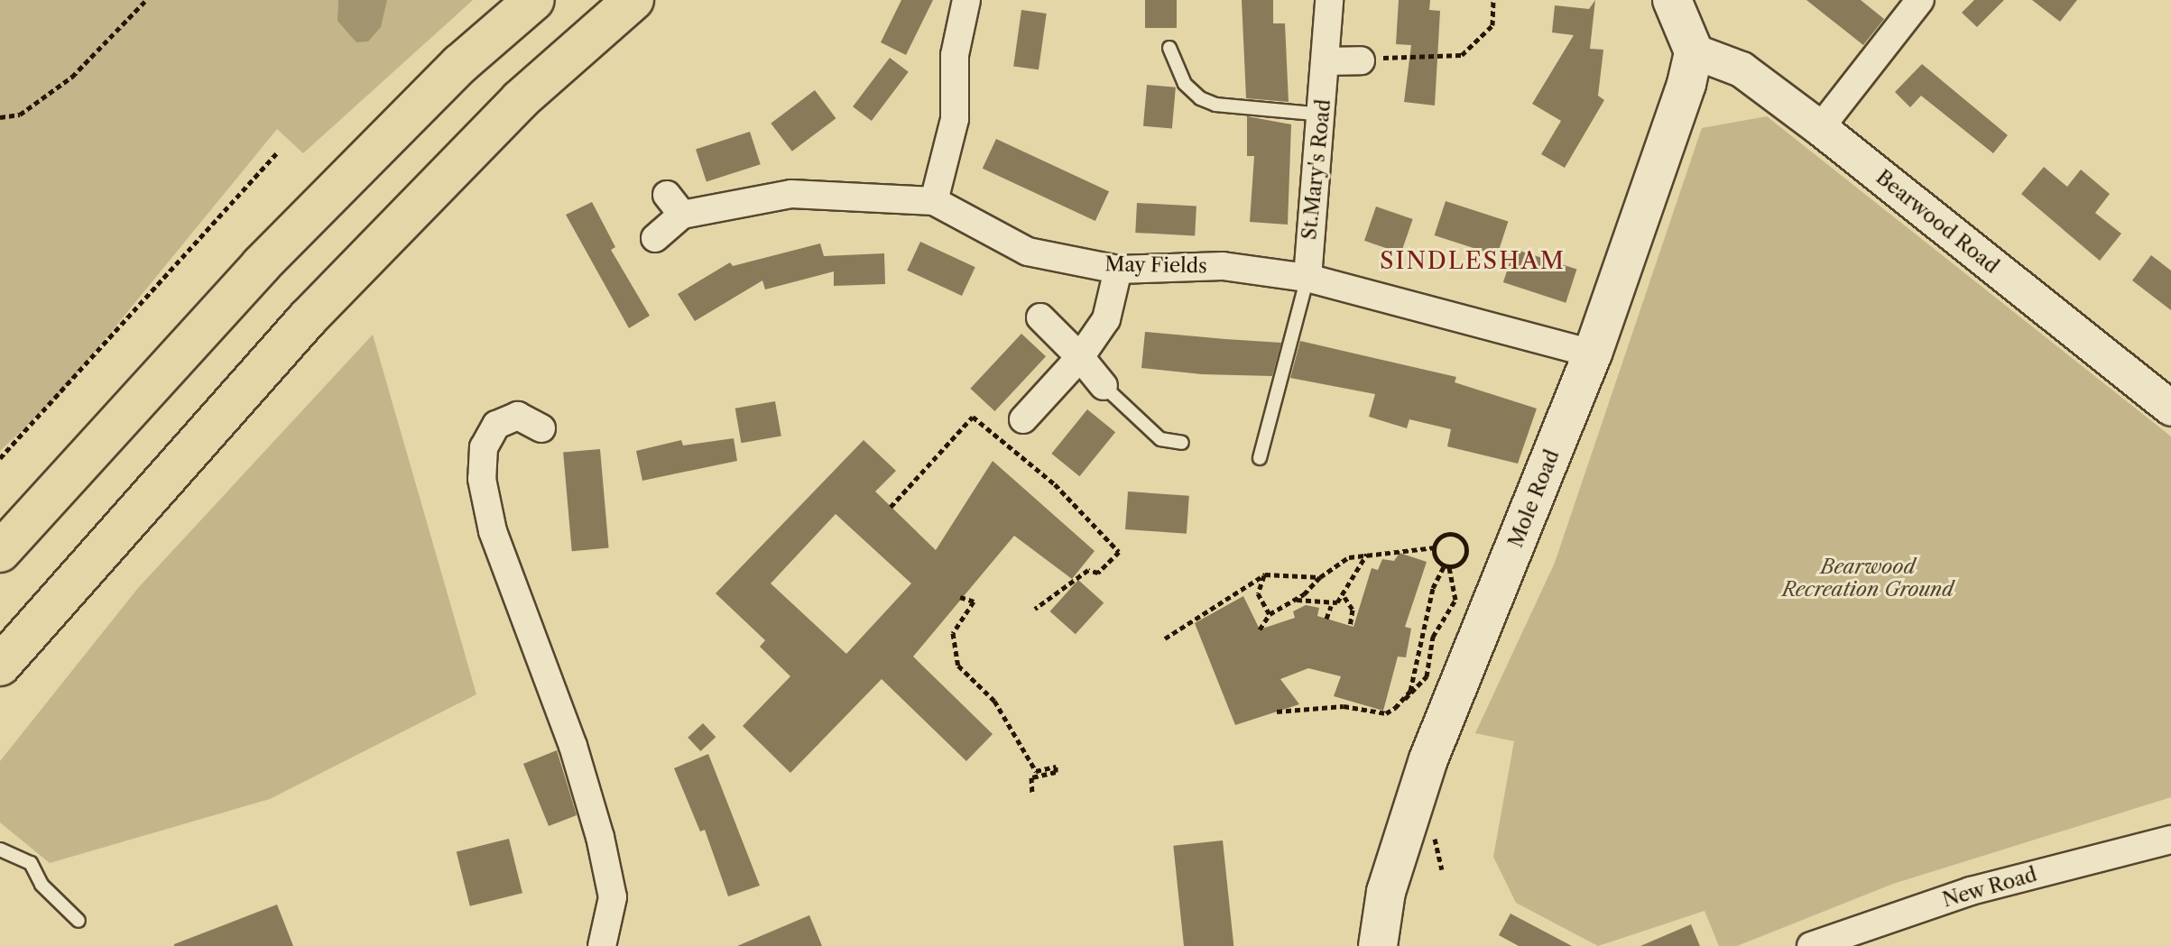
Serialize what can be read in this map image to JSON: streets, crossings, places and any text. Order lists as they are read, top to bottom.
{
  "streets": {
    "main road": ["Mole Road"],
    "street": [
      "St.Mary's Road",
      "Bearwood Road",
      "May Fields",
      "New Road"
    ]
  },
  "crossings": [
    ["St.Mary's Road", "May Fields"],
    ["Bearwood Road", "Mole Road"],
    ["May Fields", "Mole Road"]
  ],
  "districts": ["SINDLESHAM"],
  "parks": ["Bearwood Recreation Ground"]
}
